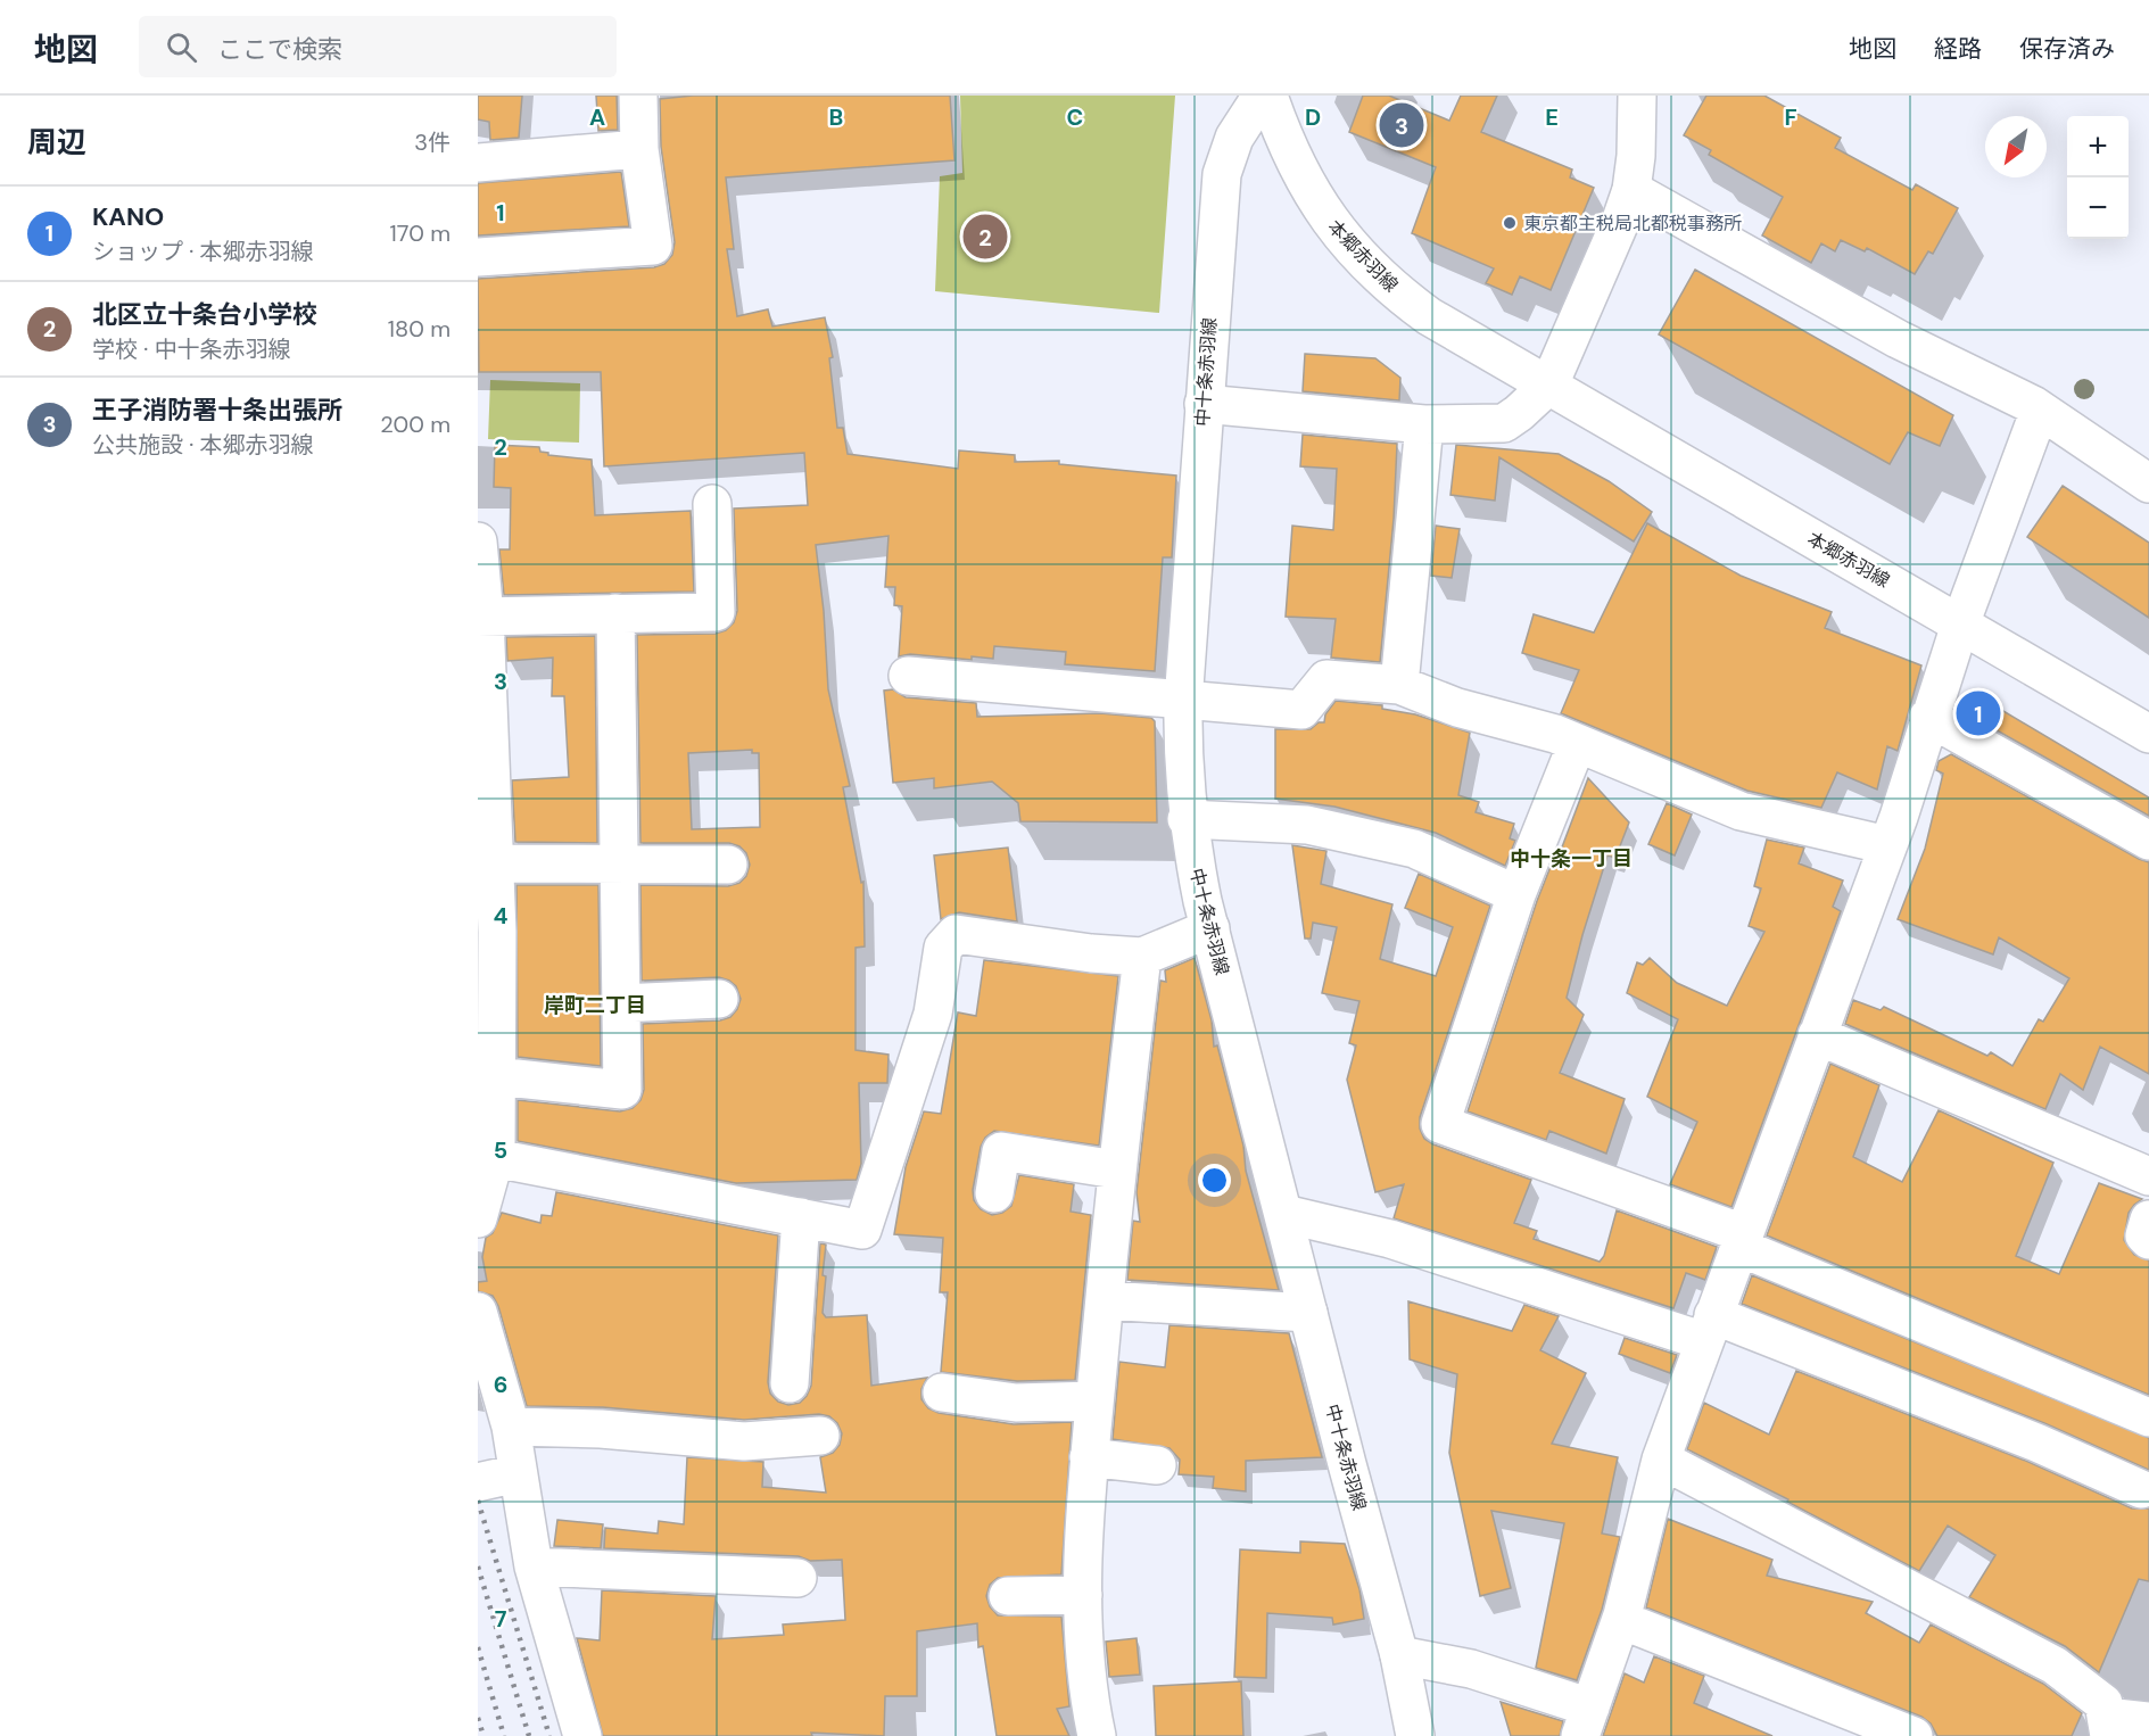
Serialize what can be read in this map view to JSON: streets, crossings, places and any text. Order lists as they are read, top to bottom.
{
  "streets": {
    "street": ["本郷赤羽線", "中十条赤羽線"]
  },
  "districts": ["中十条一丁目", "岸町二丁目"],
  "places": ["東京都主税局北都税事務所"],
  "north": "bottom left",
  "page": {
    "header": "地図",
    "search": "ここで検索",
    "nav": ["地図", "経路", "保存済み"],
    "heading": ["周辺", "3件"],
    "pins": ["3", "2", "1"],
    "map_buttons": ["+", "−"],
    "list": [
      {
        "mark": "1",
        "name": "KANO",
        "note": "ショップ · 本郷赤羽線",
        "value": "170 m"
      },
      {
        "mark": "2",
        "name": "北区立十条台小学校",
        "note": "学校 · 中十条赤羽線",
        "value": "180 m"
      },
      {
        "mark": "3",
        "name": "王子消防署十条出張所",
        "note": "公共施設 · 本郷赤羽線",
        "value": "200 m"
      }
    ]
  },
  "grid": {
    "columns": [
      "A",
      "B",
      "C",
      "D",
      "E",
      "F"
    ],
    "rows": [
      "1",
      "2",
      "3",
      "4",
      "5",
      "6",
      "7"
    ]
  }
}
